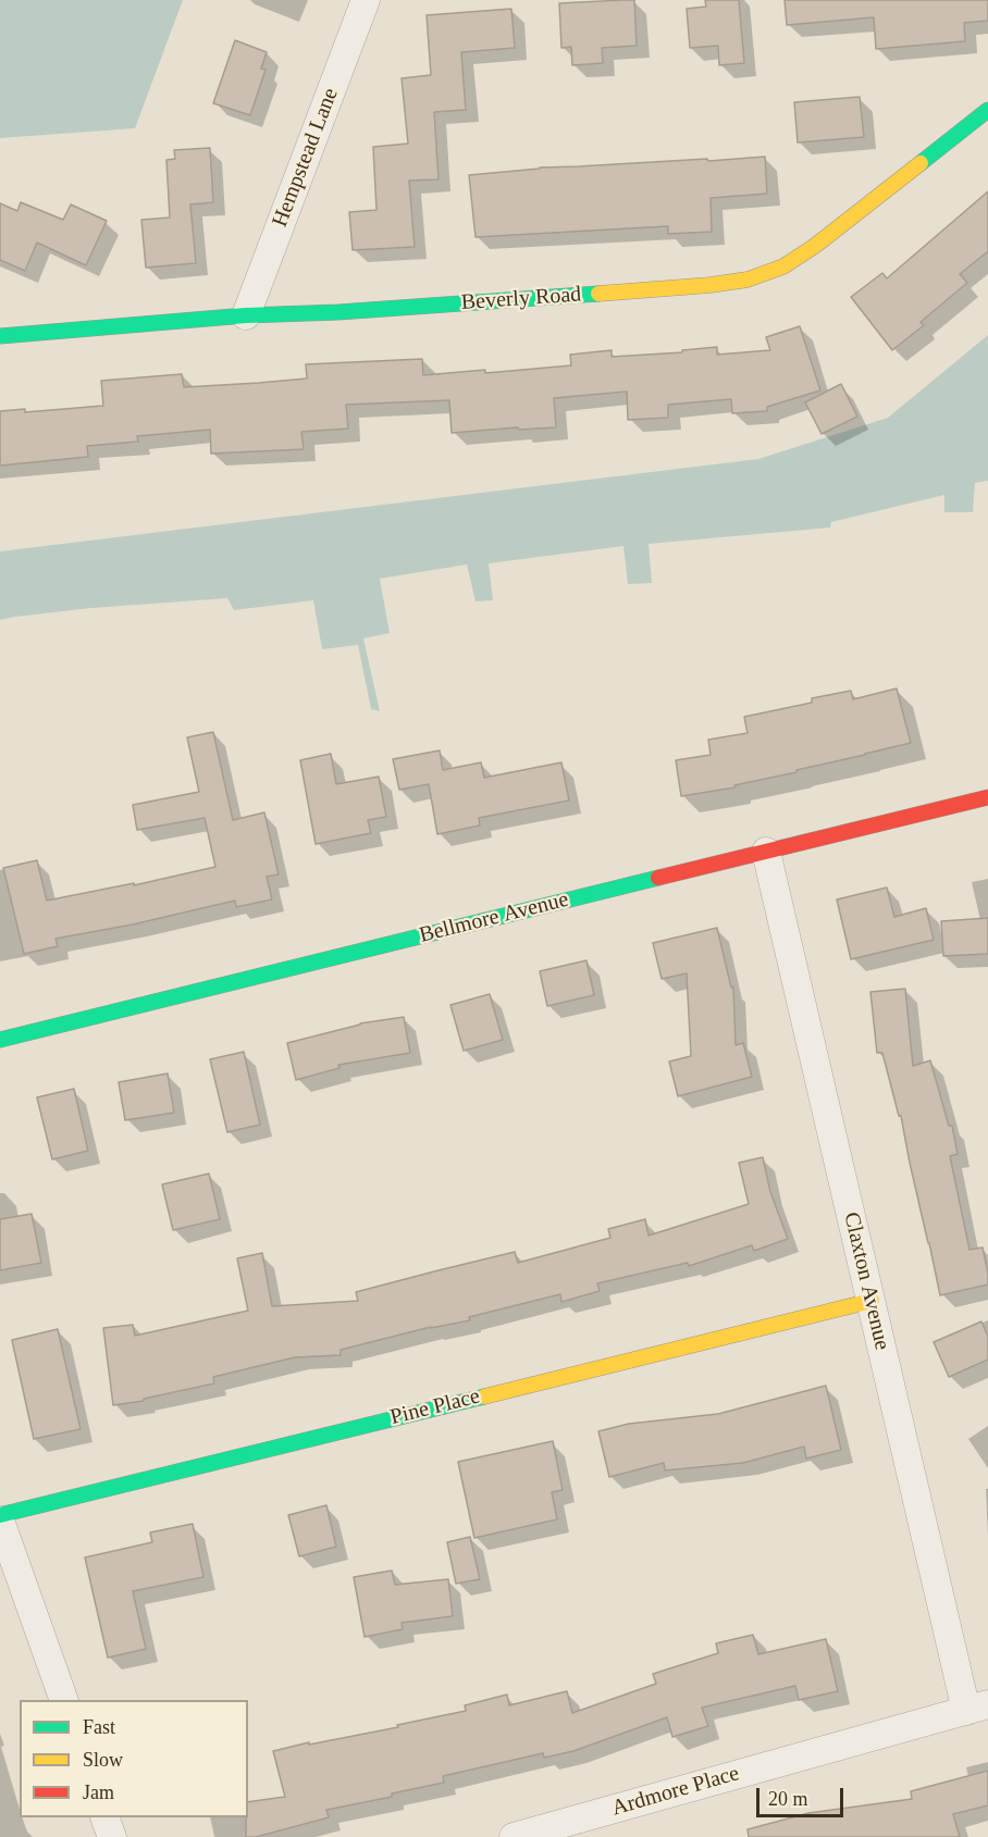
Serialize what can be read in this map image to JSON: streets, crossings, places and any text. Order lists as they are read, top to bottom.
{
  "streets": {
    "street": [
      "Hempstead Lane",
      "Beverly Road",
      "Bellmore Avenue",
      "Claxton Avenue",
      "Pine Place",
      "Ardmore Place"
    ]
  },
  "crossings": [
    ["Hempstead Lane", "Beverly Road"],
    ["Bellmore Avenue", "Claxton Avenue"],
    ["Claxton Avenue", "Pine Place"],
    ["Claxton Avenue", "Ardmore Place"]
  ],
  "legend": ["Fast", "Slow", "Jam"],
  "scale_bar": "20 m"
}
